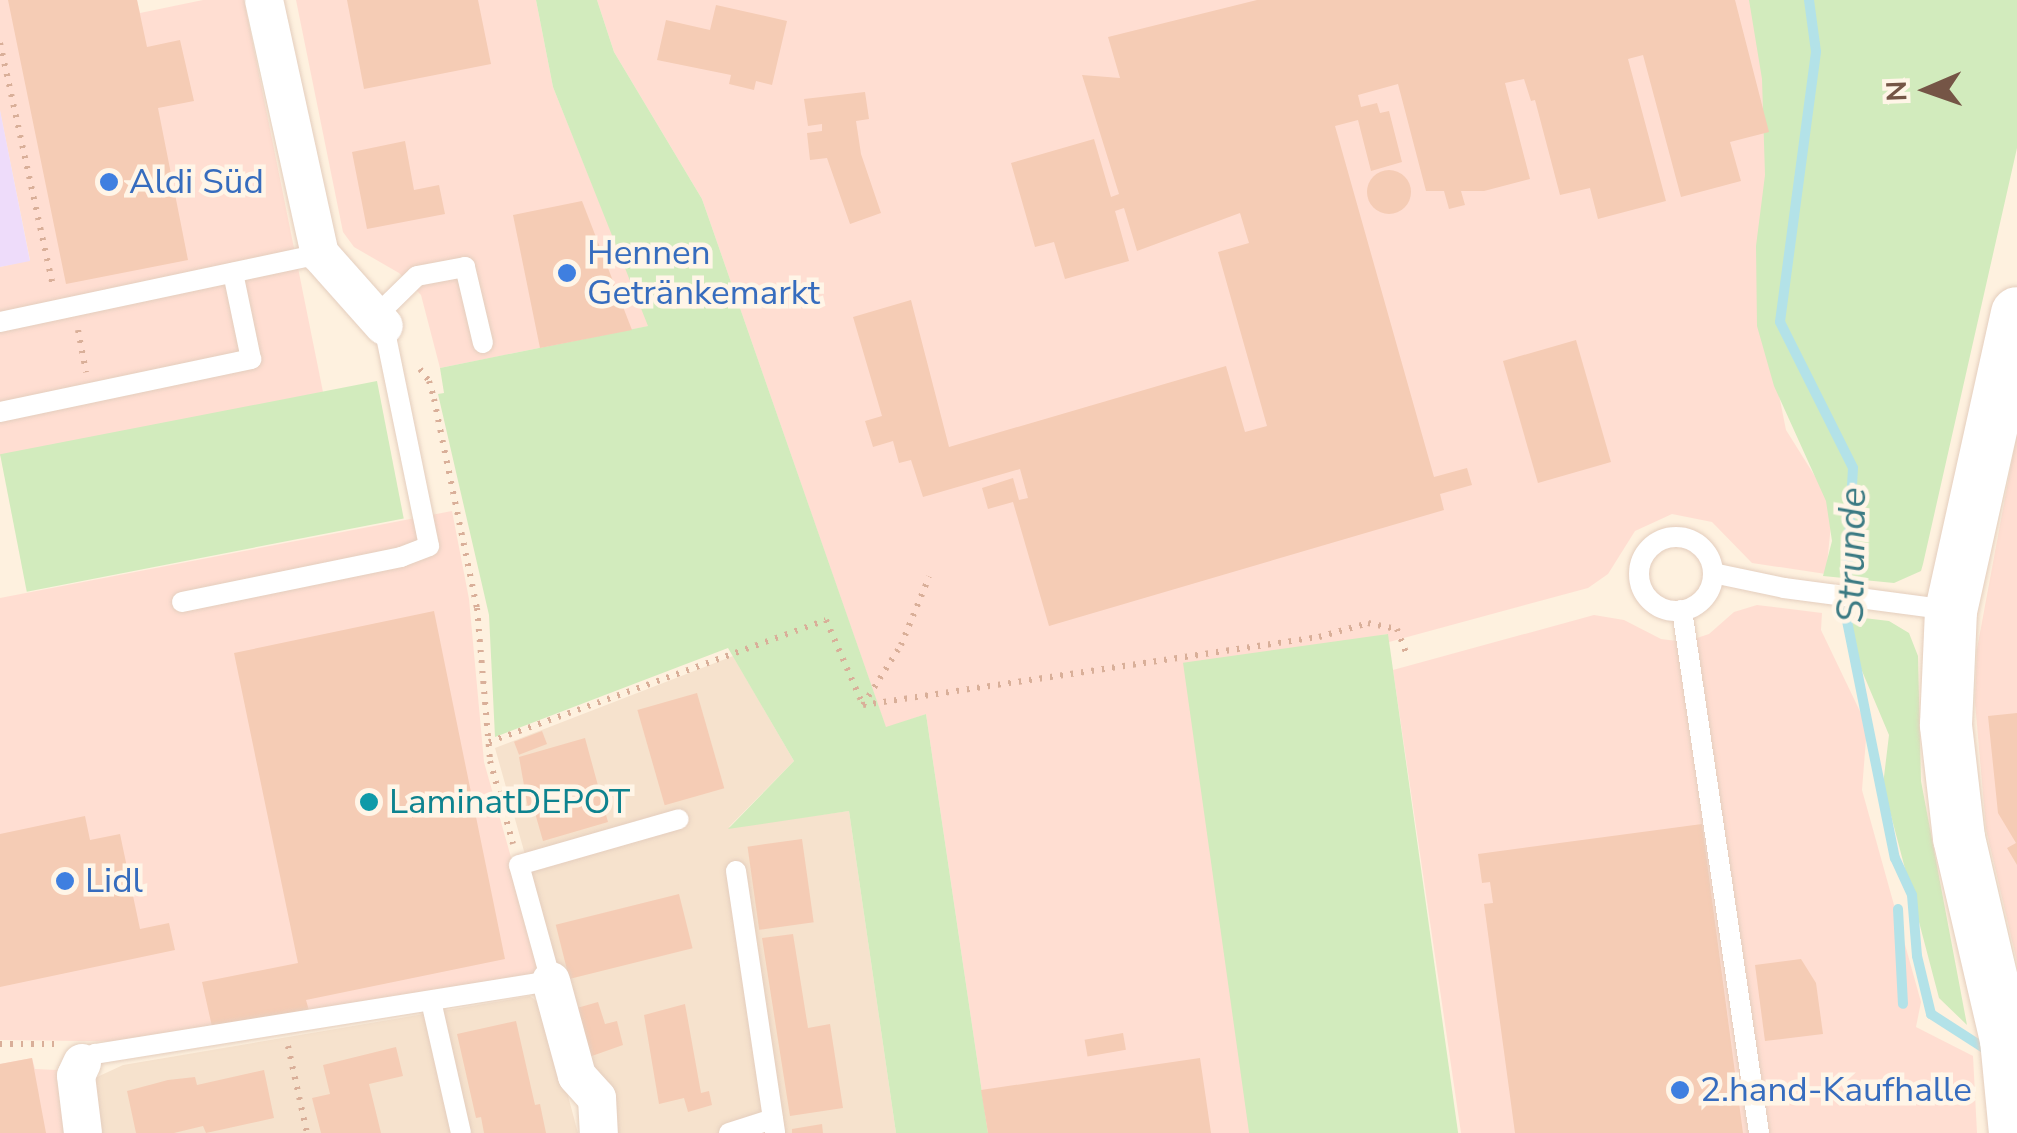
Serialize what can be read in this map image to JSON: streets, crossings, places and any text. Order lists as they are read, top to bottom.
{
  "water": ["Strunde"],
  "places": [
    "Aldi Süd",
    "Hennen Getränkemarkt",
    "LaminatDEPOT",
    "Lidl",
    "2.hand-Kaufhalle"
  ],
  "north": "left"
}
